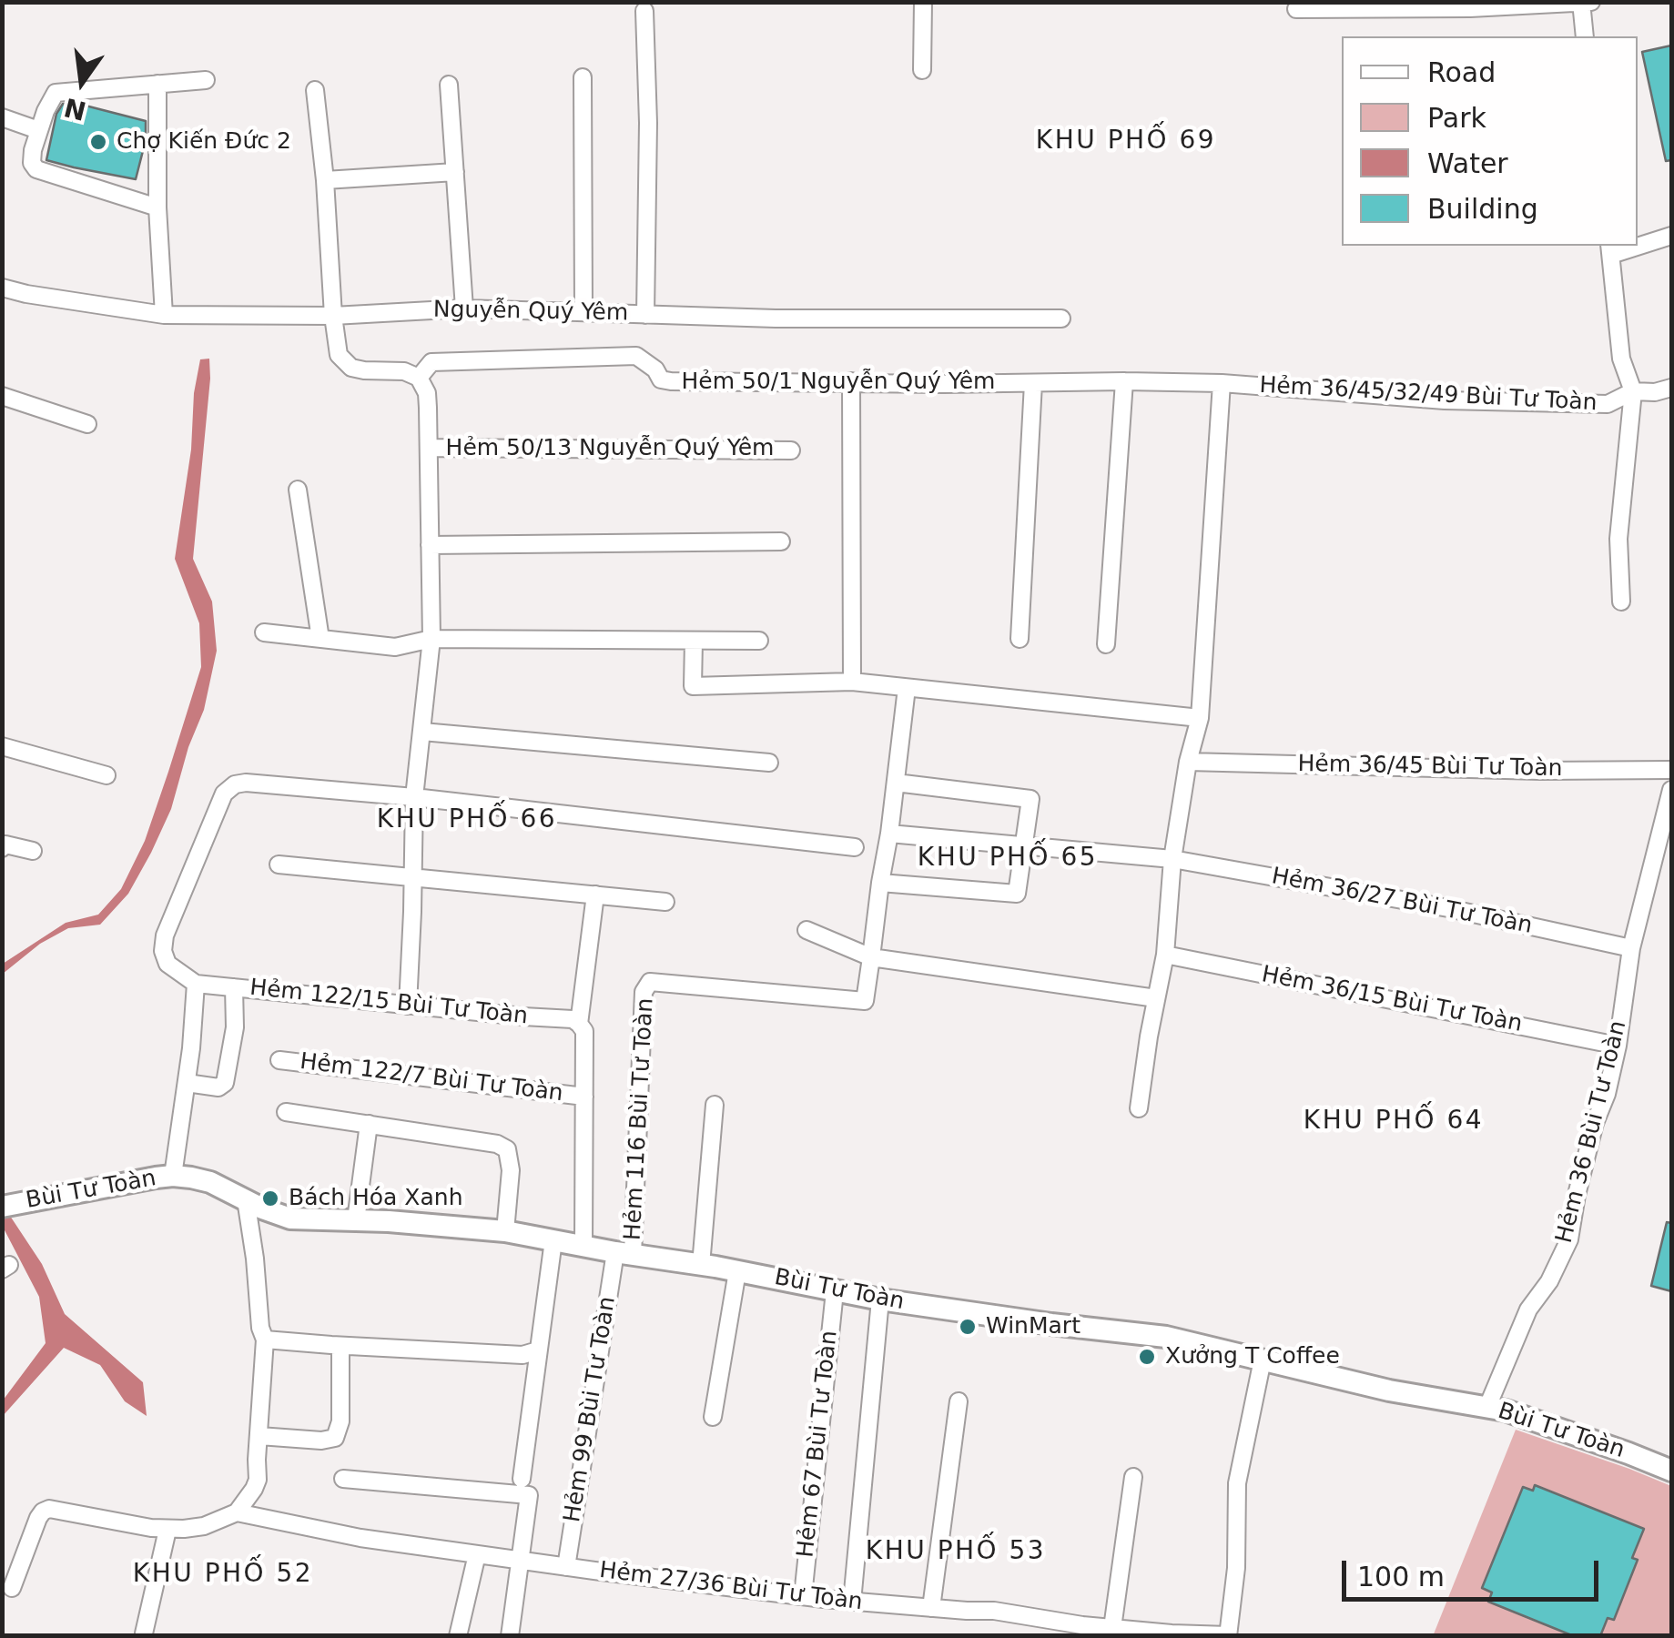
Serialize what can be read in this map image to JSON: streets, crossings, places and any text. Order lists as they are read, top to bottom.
{
  "streets": {
    "street": [
      "Nguyễn Quý Yêm",
      "Hẻm 50/1 Nguyễn Quý Yêm",
      "Hẻm 36/45/32/49 Bùi Tư Toàn",
      "Hẻm 50/13 Nguyễn Quý Yêm",
      "Hẻm 36/45 Bùi Tư Toàn",
      "Hẻm 36/27 Bùi Tư Toàn",
      "Hẻm 36/15 Bùi Tư Toàn",
      "Hẻm 122/15 Bùi Tư Toàn",
      "Hẻm 122/7 Bùi Tư Toàn",
      "Hẻm 116 Bùi Tư Toàn",
      "Hẻm 36 Bùi Tư Toàn",
      "Bùi Tư Toàn",
      "Hẻm 99 Bùi Tư Toàn",
      "Hẻm 67 Bùi Tư Toàn",
      "Hẻm 27/36 Bùi Tư Toàn"
    ]
  },
  "crossings": [
    ["Hẻm 50/1 Nguyễn Quý Yêm", "Hẻm 36/45/32/49 Bùi Tư Toàn"],
    ["Hẻm 36/27 Bùi Tư Toàn", "Hẻm 36 Bùi Tư Toàn"],
    ["Hẻm 36/15 Bùi Tư Toàn", "Hẻm 36 Bùi Tư Toàn"],
    ["Hẻm 116 Bùi Tư Toàn", "Bùi Tư Toàn"],
    ["Hẻm 116 Bùi Tư Toàn", "Hẻm 99 Bùi Tư Toàn"],
    ["Hẻm 36 Bùi Tư Toàn", "Bùi Tư Toàn"],
    ["Bùi Tư Toàn", "Hẻm 99 Bùi Tư Toàn"],
    ["Bùi Tư Toàn", "Hẻm 67 Bùi Tư Toàn"],
    ["Hẻm 99 Bùi Tư Toàn", "Hẻm 27/36 Bùi Tư Toàn"],
    ["Hẻm 67 Bùi Tư Toàn", "Hẻm 27/36 Bùi Tư Toàn"]
  ],
  "districts": [
    "KHU PHỐ 69",
    "KHU PHỐ 66",
    "KHU PHỐ 65",
    "KHU PHỐ 64",
    "KHU PHỐ 53",
    "KHU PHỐ 52"
  ],
  "places": [
    "Chợ Kiến Đức 2",
    "Bách Hóa Xanh",
    "WinMart",
    "Xưởng T Coffee"
  ],
  "legend": [
    "Road",
    "Park",
    "Water",
    "Building"
  ],
  "scale_bar": "100 m",
  "north": "bottom"
}
